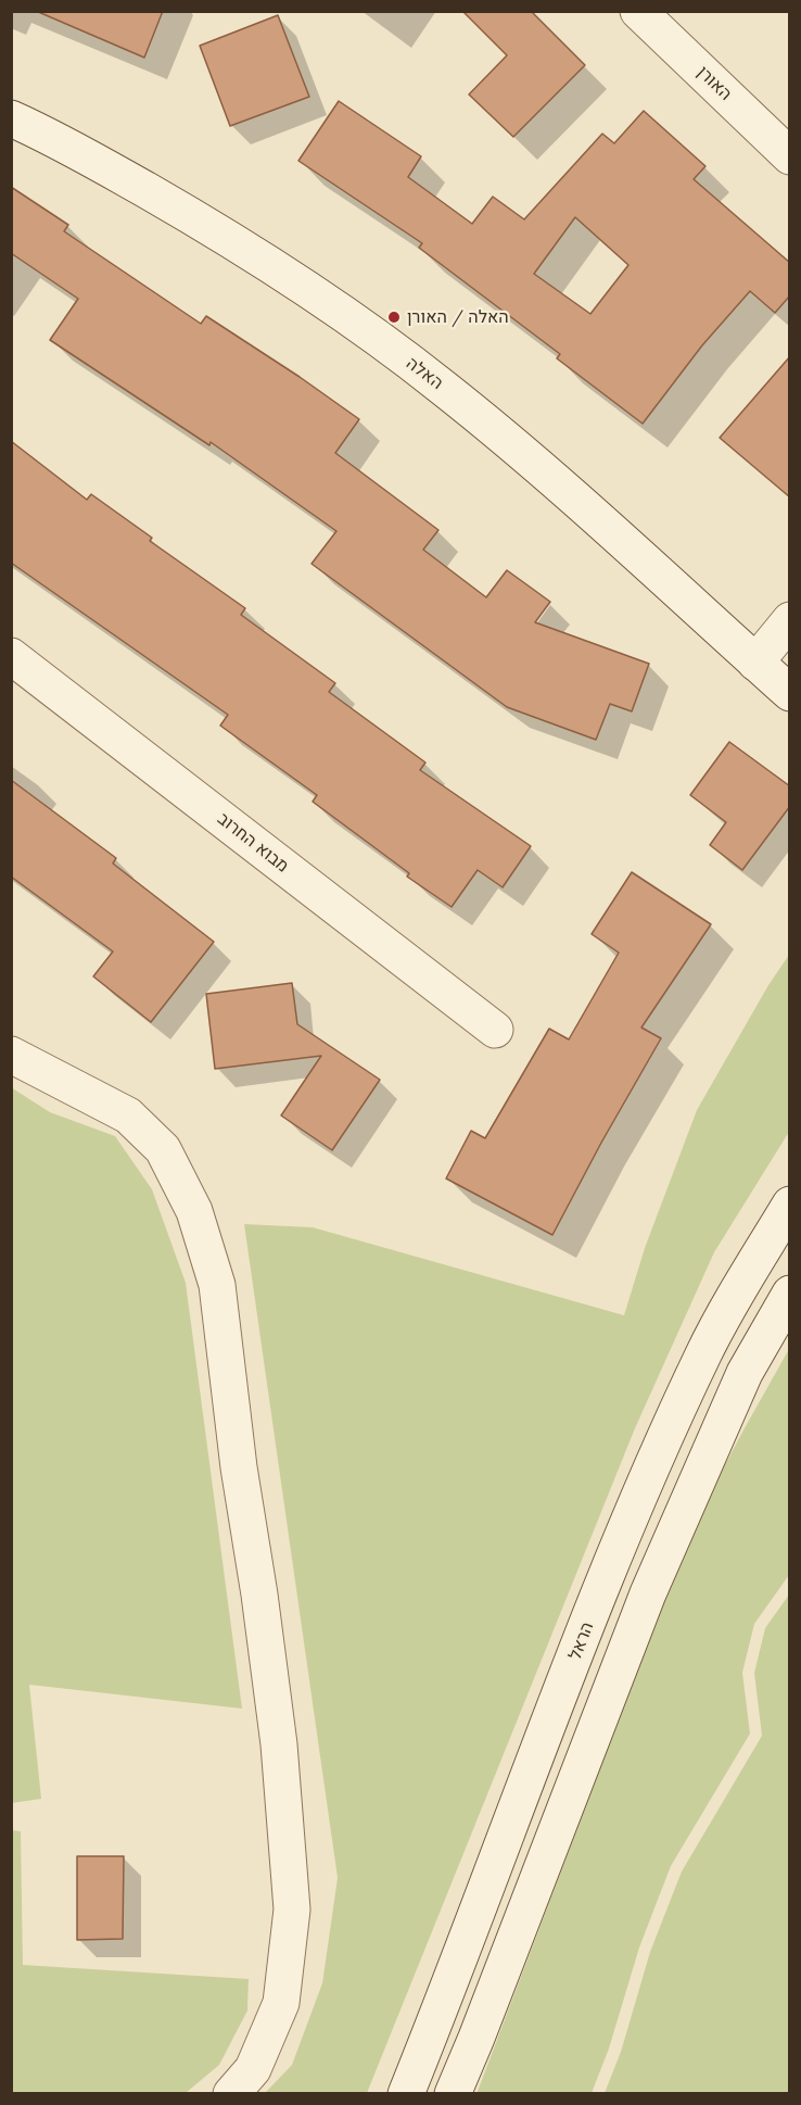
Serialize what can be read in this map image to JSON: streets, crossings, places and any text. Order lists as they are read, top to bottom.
{
  "streets": {
    "street": [
      "האורן",
      "האלה",
      "מבוא החרוב",
      "הראל"
    ]
  },
  "places": ["האלה / האורן"]
}
